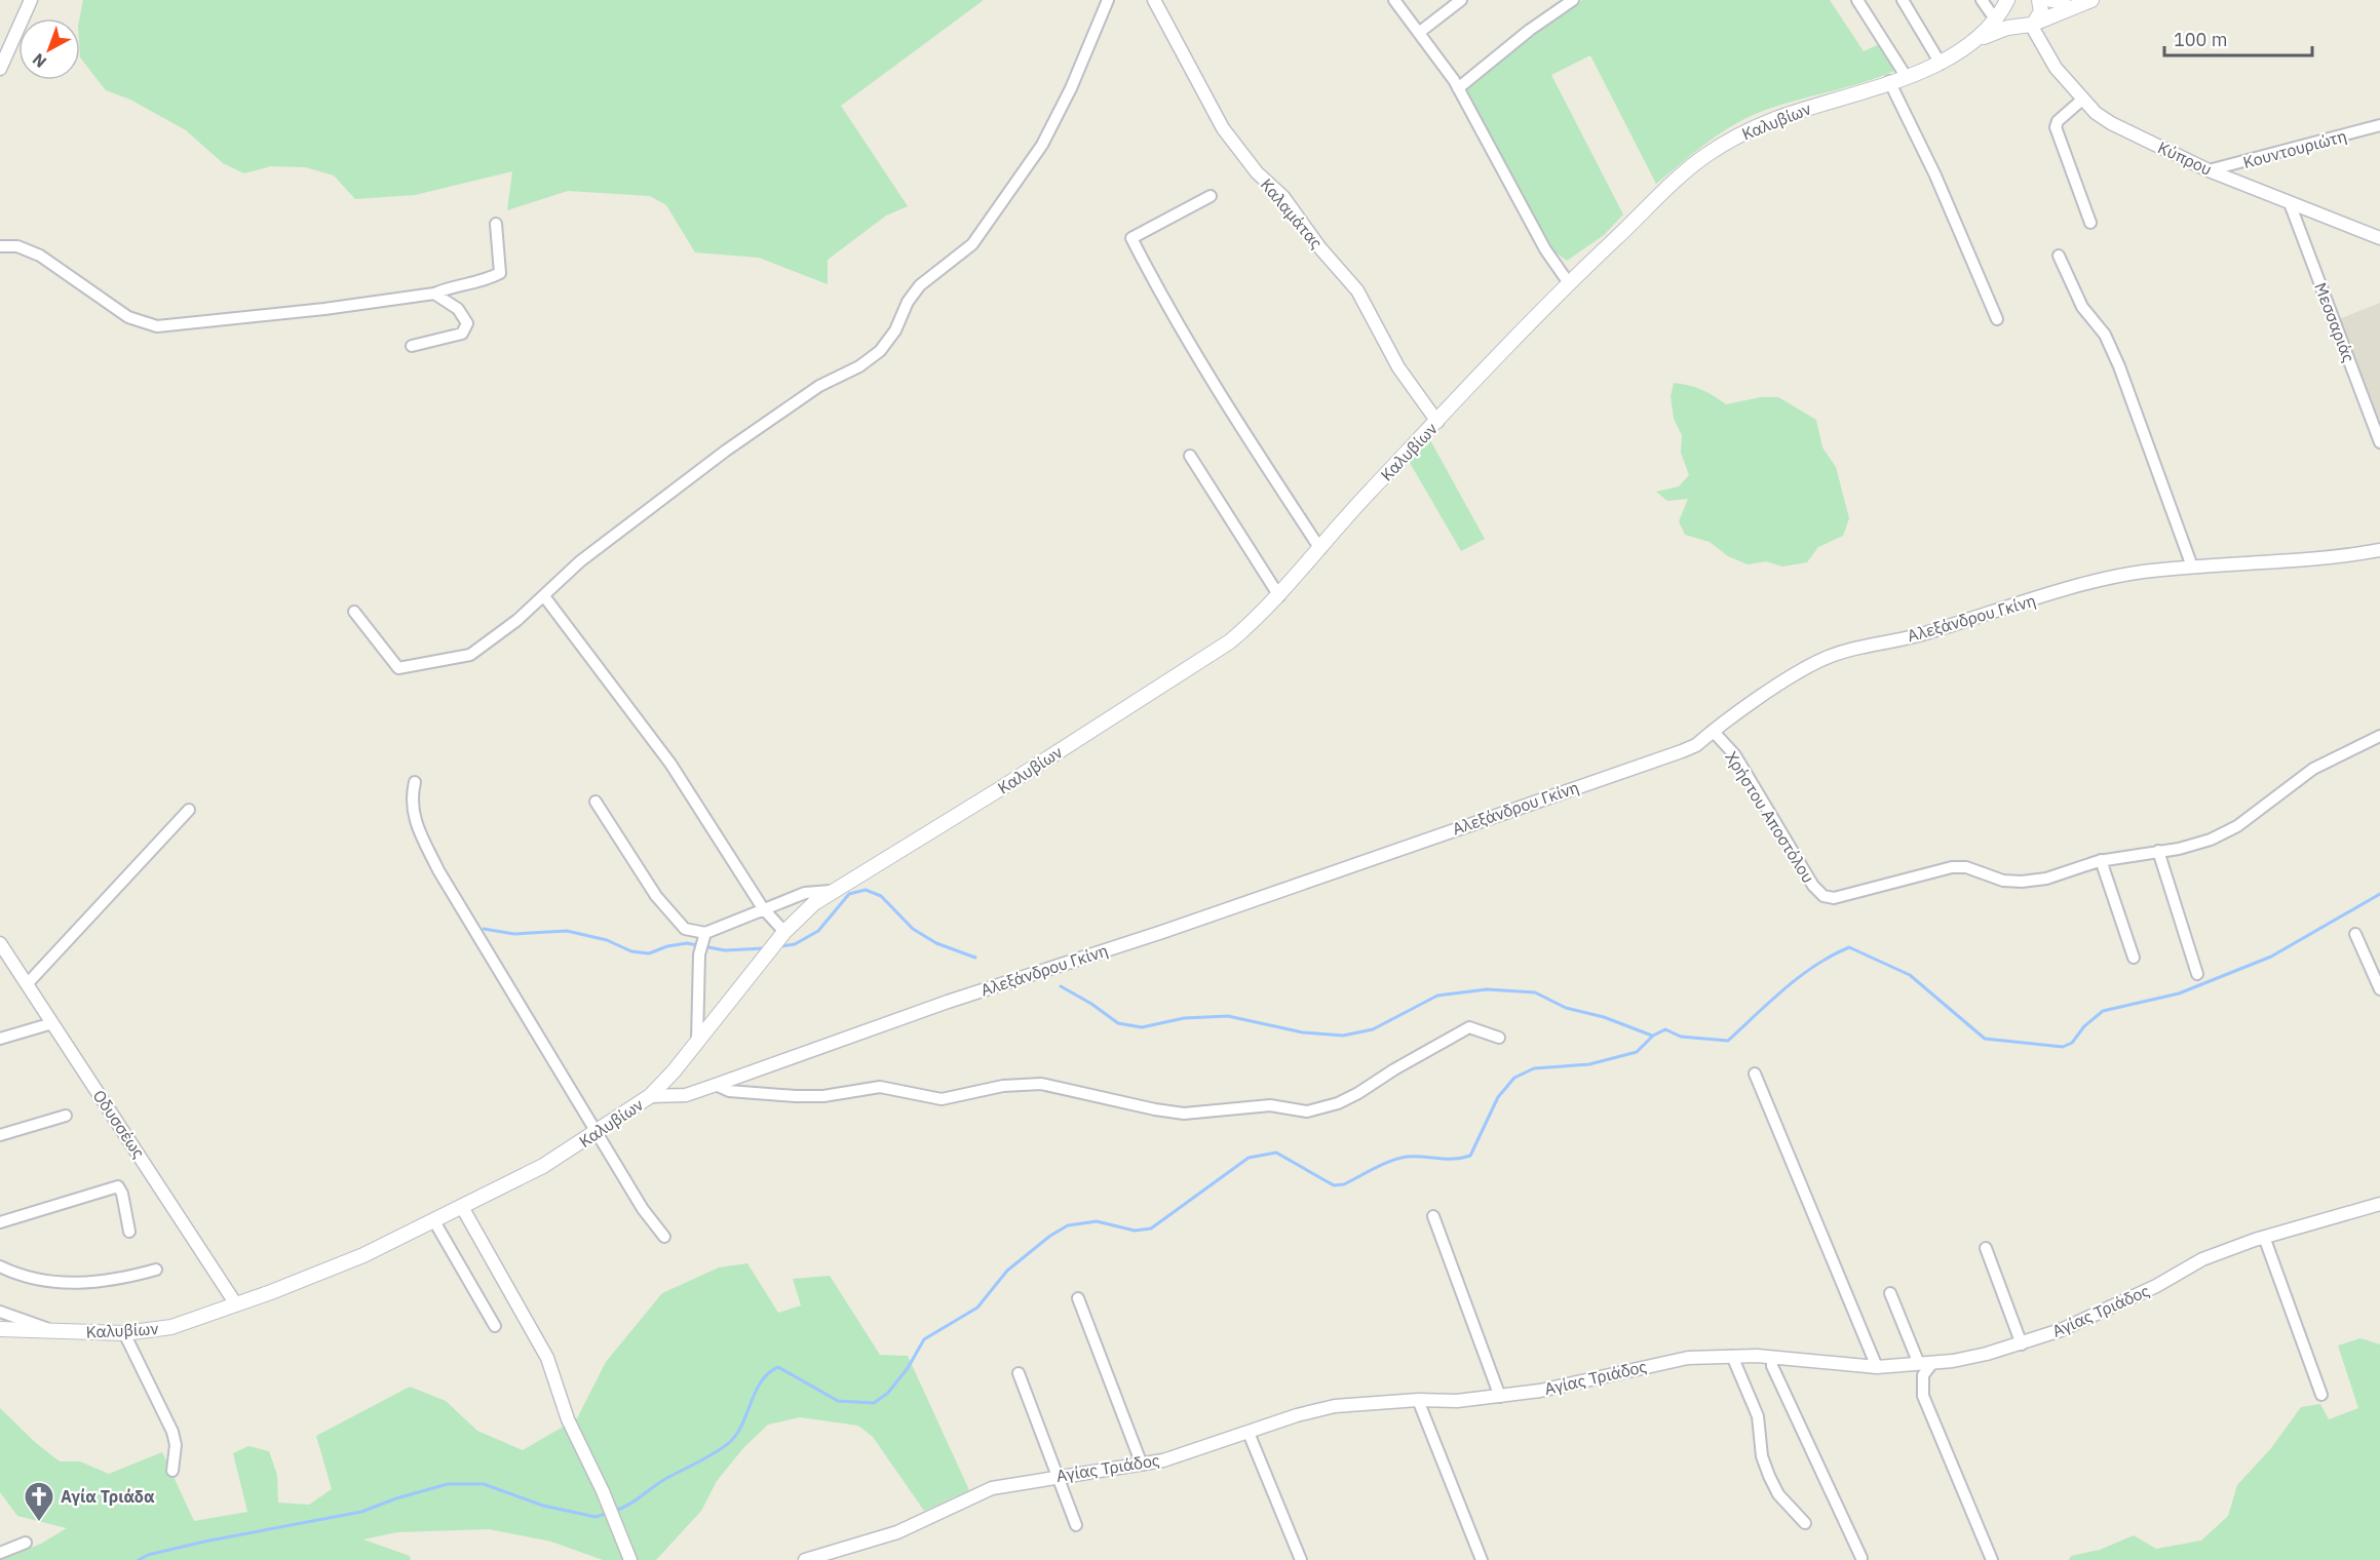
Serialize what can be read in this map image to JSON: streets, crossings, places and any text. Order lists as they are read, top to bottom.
{
  "streets": {
    "main road": ["Καλυβίων"],
    "street": [
      "Κουντουριώτη",
      "Κύπρου",
      "Καλαμάτας",
      "Μεσσαριάς",
      "Αλεξάνδρου Γκίνη",
      "Χρήστου Αποστόλου",
      "Οδυσσέως",
      "Αγίας Τριάδος"
    ]
  },
  "crossings": [
    ["Καλυβίων", "Κύπρου"],
    ["Καλυβίων", "Καλαμάτας"],
    ["Καλυβίων", "Αλεξάνδρου Γκίνη"],
    ["Καλυβίων", "Οδυσσέως"],
    ["Κουντουριώτη", "Κύπρου"],
    ["Κύπρου", "Μεσσαριάς"],
    ["Αλεξάνδρου Γκίνη", "Χρήστου Αποστόλου"]
  ],
  "places": {
    "church": ["Αγία Τριάδα"]
  },
  "scale_bar": "100 m",
  "north": "bottom left"
}
